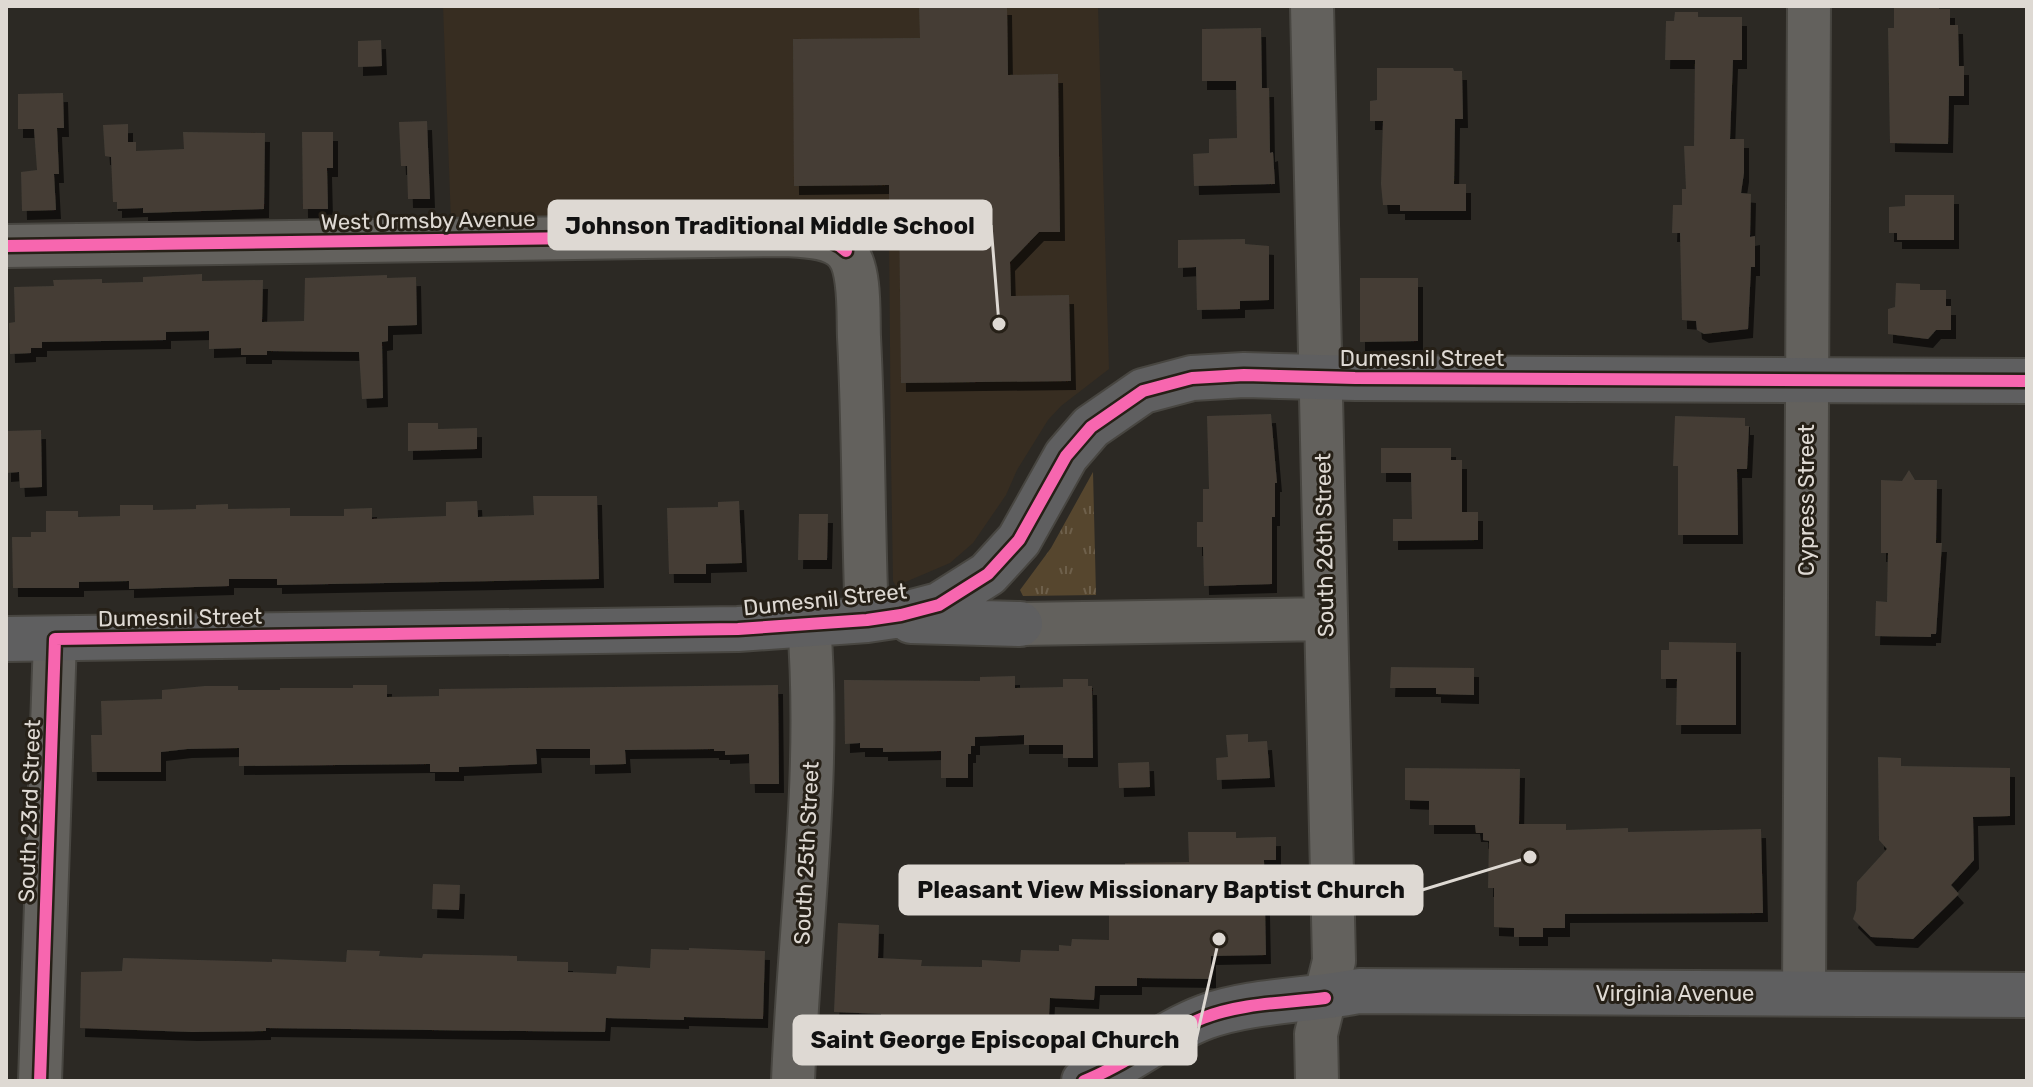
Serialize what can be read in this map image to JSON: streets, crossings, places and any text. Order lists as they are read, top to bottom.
{
  "streets": {
    "main road": ["Dumesnil Street", "Virginia Avenue"],
    "street": [
      "West Ormsby Avenue",
      "Cypress Street",
      "South 26th Street",
      "South 23rd Street",
      "South 25th Street"
    ]
  },
  "crossings": [
    ["West Ormsby Avenue", "Dumesnil Street"],
    ["Dumesnil Street", "Cypress Street"],
    ["Dumesnil Street", "South 26th Street"],
    ["Dumesnil Street", "South 23rd Street"],
    ["Dumesnil Street", "South 25th Street"],
    ["Cypress Street", "Virginia Avenue"],
    ["South 26th Street", "Virginia Avenue"]
  ],
  "places": ["Johnson Traditional Middle School", "Pleasant View Missionary Baptist Church", "Saint George Episcopal Church"]
}
